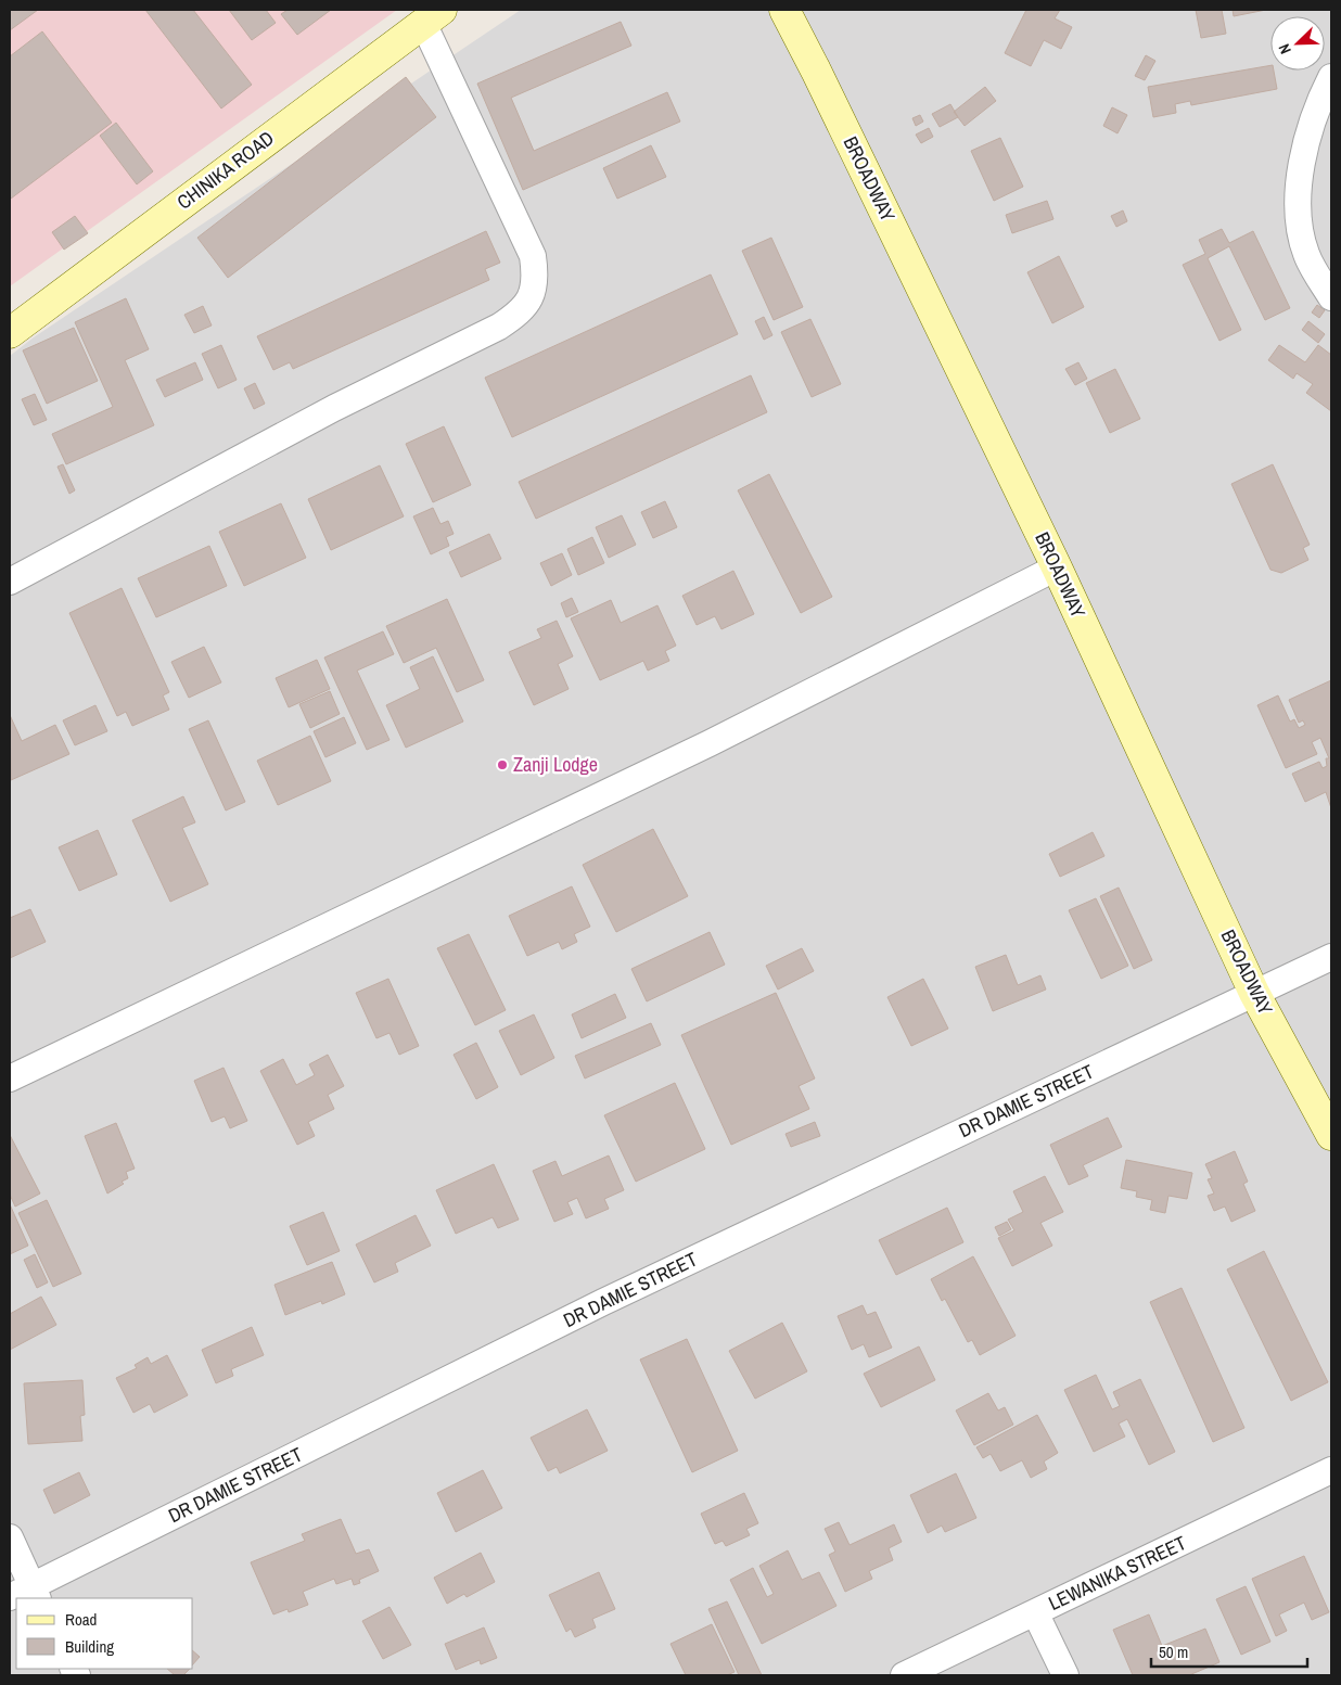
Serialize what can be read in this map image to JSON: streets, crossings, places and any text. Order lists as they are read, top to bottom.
{
  "streets": {
    "main road": ["CHINIKA ROAD", "BROADWAY"],
    "street": ["DR DAMIE STREET", "LEWANIKA STREET"]
  },
  "crossings": [
    ["BROADWAY", "DR DAMIE STREET"]
  ],
  "places": ["Zanji Lodge"],
  "legend": ["Road", "Building"],
  "scale_bar": "50 m",
  "north": "bottom left"
}
